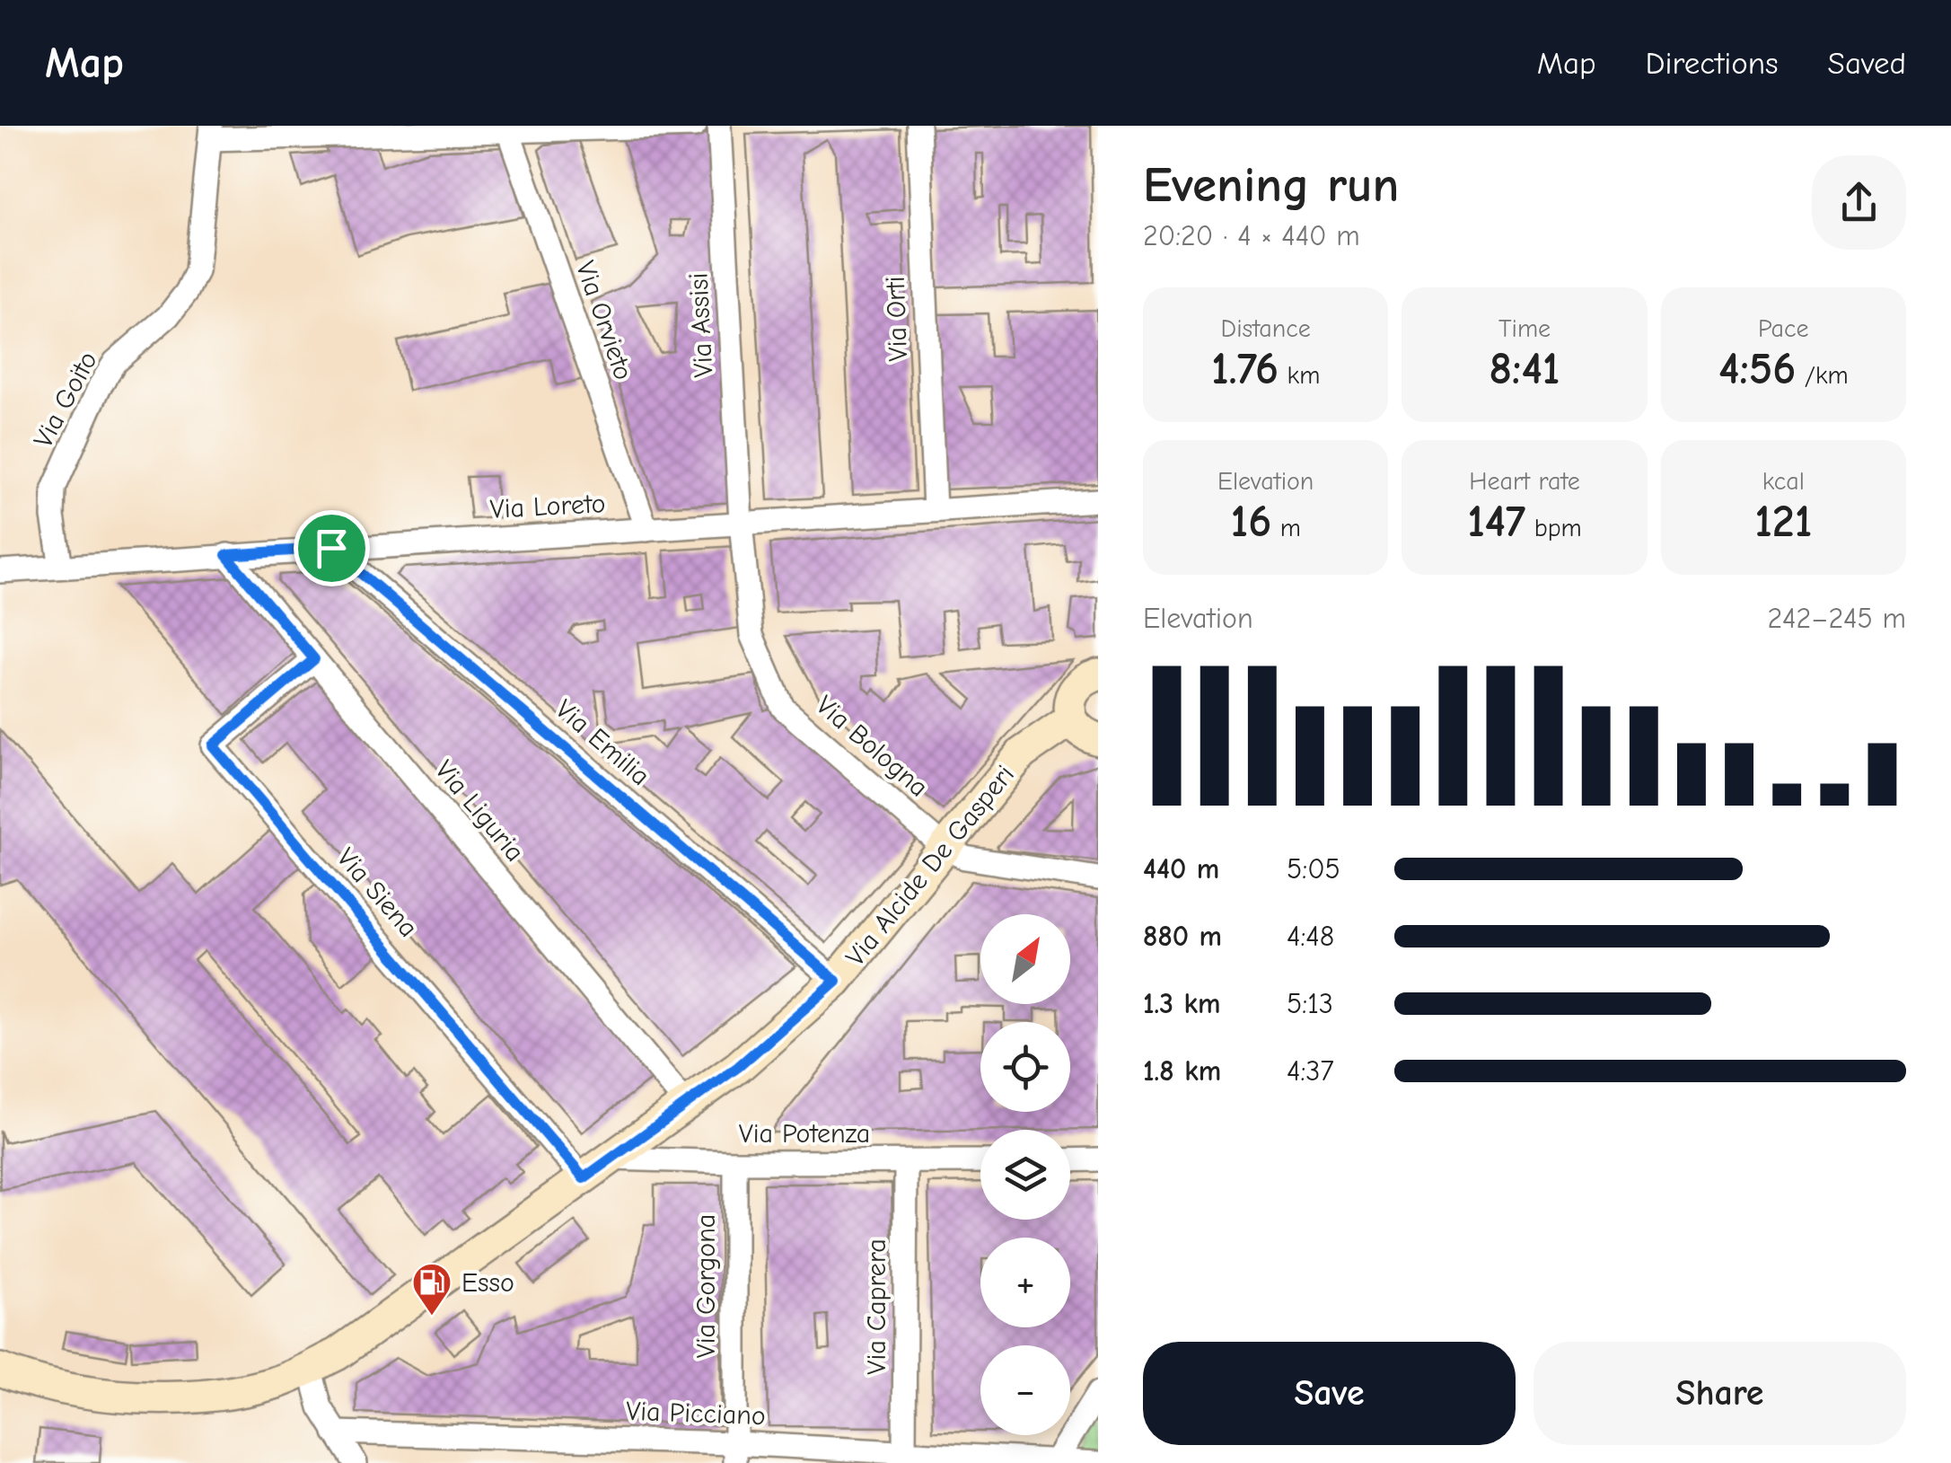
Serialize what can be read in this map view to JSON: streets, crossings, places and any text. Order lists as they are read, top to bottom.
{
  "streets": {
    "main road": ["Via Alcide De Gasperi"],
    "street": [
      "Via Orti",
      "Via Orvieto",
      "Via Assisi",
      "Via Goito",
      "Via Loreto",
      "Via Emilia",
      "Via Bologna",
      "Via Liguria",
      "Via Siena",
      "Via Potenza",
      "Via Gorgona",
      "Via Caprera",
      "Via Picciano"
    ]
  },
  "crossings": [
    ["Via Orti", "Via Loreto"],
    ["Via Orvieto", "Via Loreto"],
    ["Via Assisi", "Via Loreto"],
    ["Via Assisi", "Via Bologna"],
    ["Via Goito", "Via Loreto"],
    ["Via Loreto", "Via Emilia"],
    ["Via Loreto", "Via Bologna"],
    ["Via Loreto", "Via Liguria"],
    ["Via Emilia", "Via Alcide De Gasperi"],
    ["Via Bologna", "Via Alcide De Gasperi"],
    ["Via Liguria", "Via Alcide De Gasperi"],
    ["Via Liguria", "Via Siena"],
    ["Via Alcide De Gasperi", "Via Siena"],
    ["Via Alcide De Gasperi", "Via Potenza"],
    ["Via Potenza", "Via Gorgona"],
    ["Via Potenza", "Via Caprera"],
    ["Via Gorgona", "Via Picciano"],
    ["Via Caprera", "Via Picciano"]
  ],
  "places": {
    "fuel station": ["Esso"]
  },
  "north": "top right",
  "page": {
    "header": "Map",
    "nav": ["Map", "Directions", "Saved"],
    "heading": ["Evening run", "20:20 · 4 × 440 m"],
    "stats": [
      ["Distance", "1.76 km"],
      ["Time", "8:41"],
      ["Pace", "4:56 /km"],
      ["Elevation", "16 m"],
      ["Heart rate", "147 bpm"],
      ["kcal", "121"]
    ],
    "chart": ["Elevation", "242–245 m"],
    "list": [
      {
        "name": "440 m",
        "note": "5:05"
      },
      {
        "name": "880 m",
        "note": "4:48"
      },
      {
        "name": "1.3 km",
        "note": "5:13"
      },
      {
        "name": "1.8 km",
        "note": "4:37"
      }
    ],
    "map_buttons": ["+", "−"],
    "buttons": ["Save", "Share"]
  }
}
